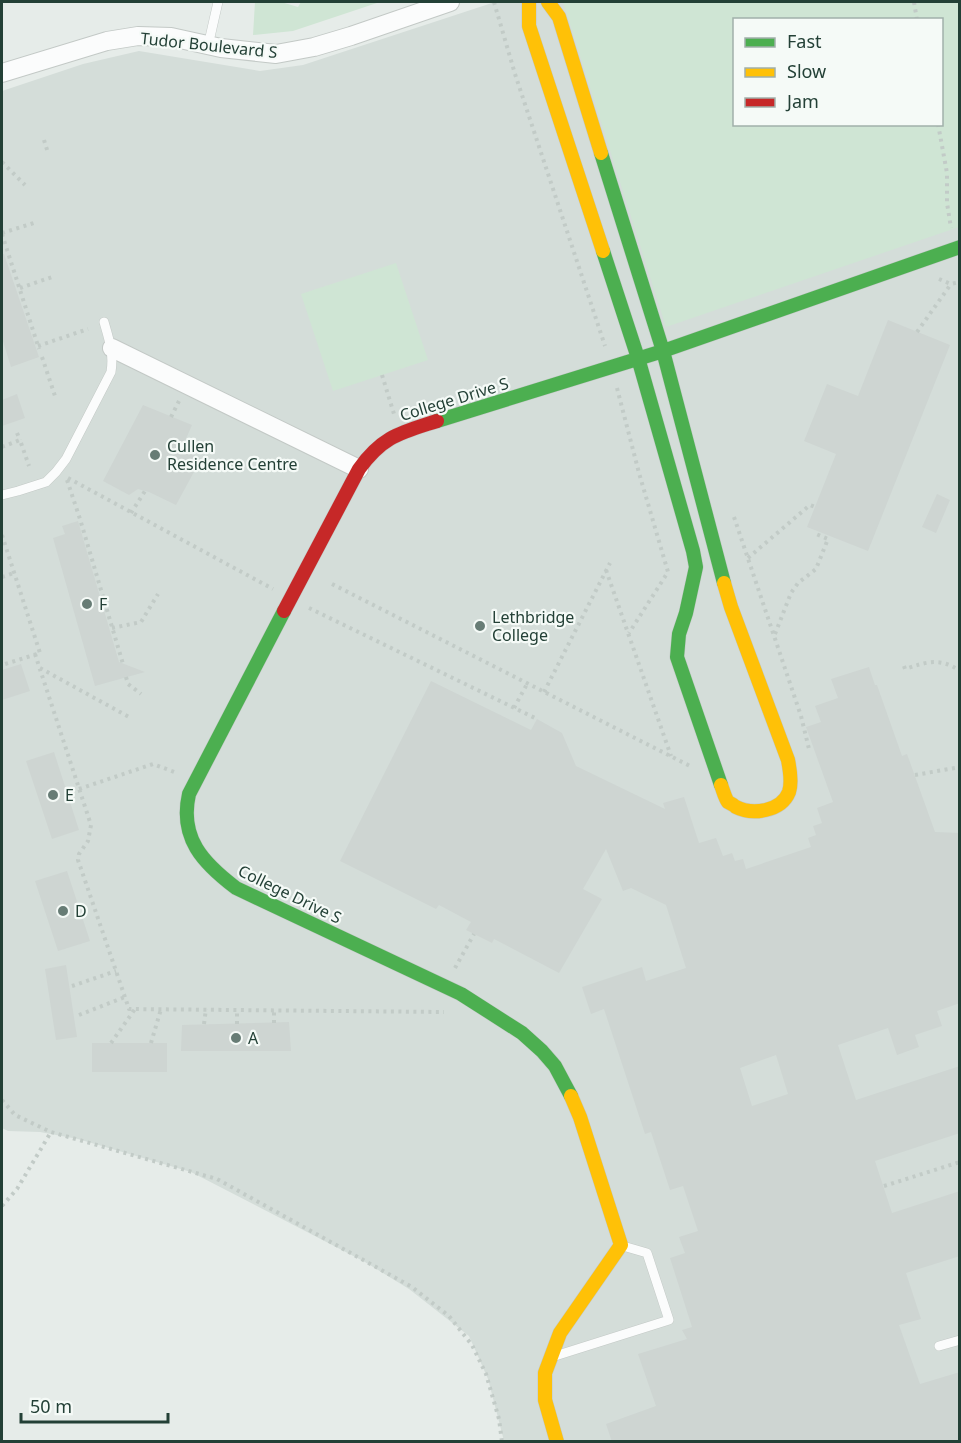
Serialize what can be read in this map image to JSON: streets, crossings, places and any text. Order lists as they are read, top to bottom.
{
  "streets": {
    "street": ["Tudor Boulevard S", "College Drive S"]
  },
  "places": [
    "Cullen Residence Centre",
    "F",
    "Lethbridge College",
    "E",
    "D",
    "A"
  ],
  "legend": ["Fast", "Slow", "Jam"],
  "scale_bar": "50 m"
}
